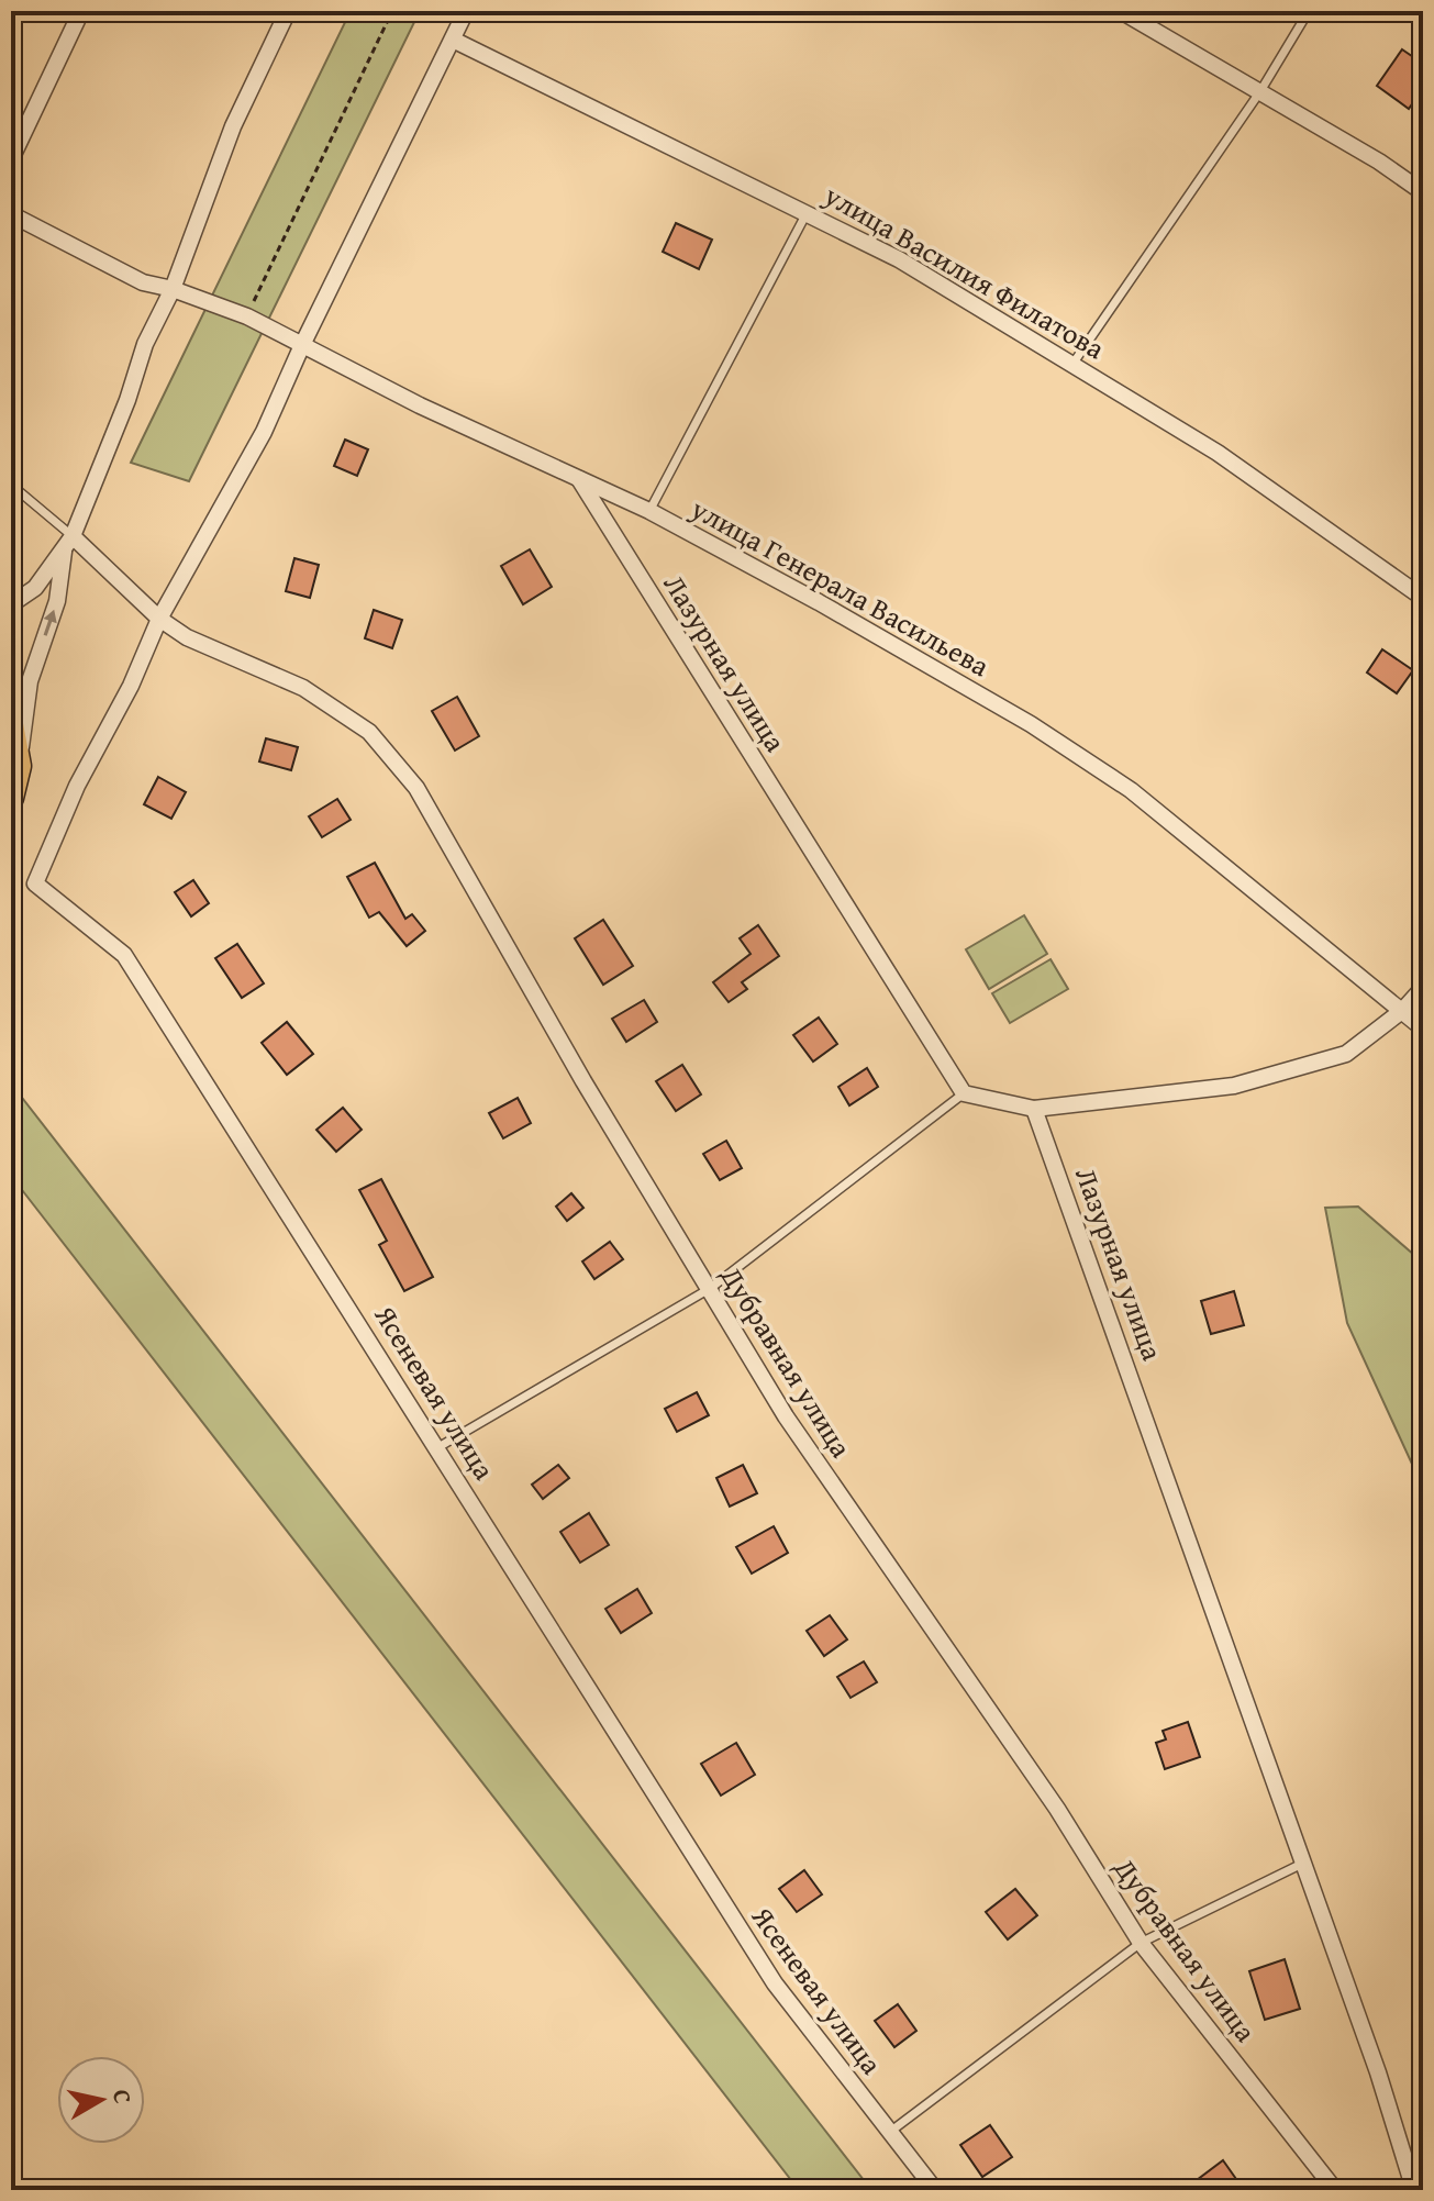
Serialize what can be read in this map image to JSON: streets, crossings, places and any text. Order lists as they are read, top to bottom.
{
  "streets": {
    "street": [
      "улица Василия Филатова",
      "улица Генерала Васильева",
      "Лазурная улица",
      "Дубравная улица",
      "Ясеневая улица"
    ]
  },
  "crossings": [
    ["улица Генерала Васильева", "Лазурная улица"],
    ["Дубравная улица", "Ясеневая улица"]
  ],
  "north": "right"
}
